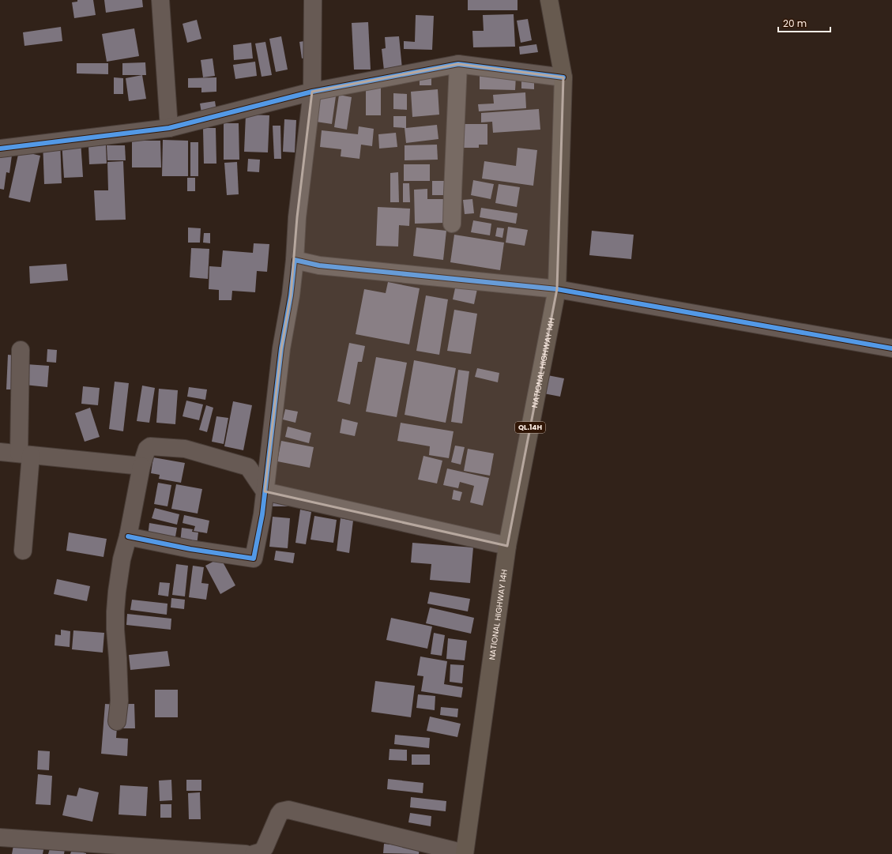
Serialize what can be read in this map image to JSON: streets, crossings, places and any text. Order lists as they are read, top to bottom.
{
  "streets": {
    "main road": ["NATIONAL HIGHWAY 14H", "QL.14H"]
  },
  "scale_bar": "20 m"
}
